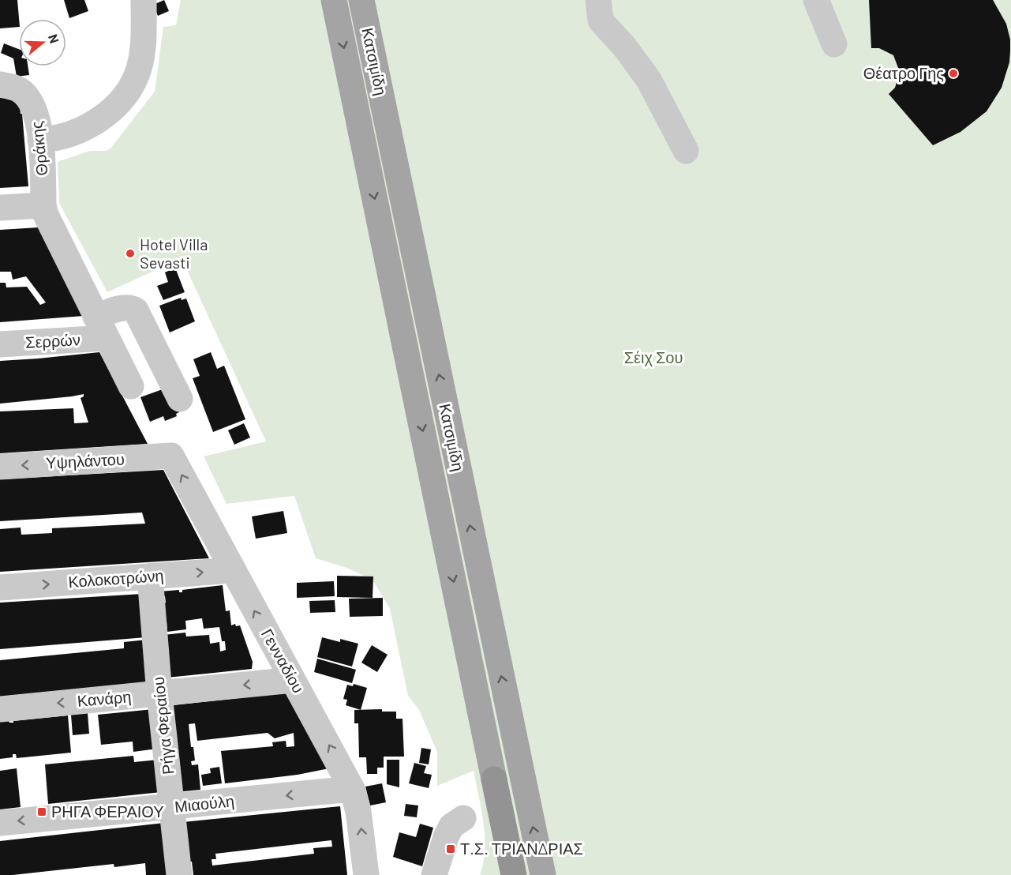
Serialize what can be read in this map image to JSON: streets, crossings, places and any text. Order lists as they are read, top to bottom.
{
  "streets": {
    "main road": ["Κατσιμίδη"],
    "street": [
      "Θράκης",
      "Σερρών",
      "Υψηλάντου",
      "Κολοκοτρώνη",
      "Γενναδίου",
      "Κανάρη",
      "Ρήγα Φεραίου",
      "Μιαούλη"
    ]
  },
  "crossings": [
    ["Θράκης", "Σερρών"],
    ["Υψηλάντου", "Γενναδίου"],
    ["Κολοκοτρώνη", "Γενναδίου"],
    ["Κολοκοτρώνη", "Ρήγα Φεραίου"],
    ["Γενναδίου", "Κανάρη"],
    ["Γενναδίου", "Μιαούλη"],
    ["Κανάρη", "Ρήγα Φεραίου"],
    ["Ρήγα Φεραίου", "Μιαούλη"]
  ],
  "one_way": [
    "Υψηλάντου",
    "Κολοκοτρώνη",
    "Γενναδίου",
    "Κανάρη",
    "Μιαούλη"
  ],
  "parks": ["Σέιχ Σου"],
  "places": {
    "other": ["Θέατρο Γης", "Hotel Villa Sevasti"],
    "transit": ["ΡΗΓΑ ΦΕΡΑΙΟΥ", "Τ.Σ. ΤΡΙΑΝΔΡΙΑΣ"]
  },
  "north": "right"
}
